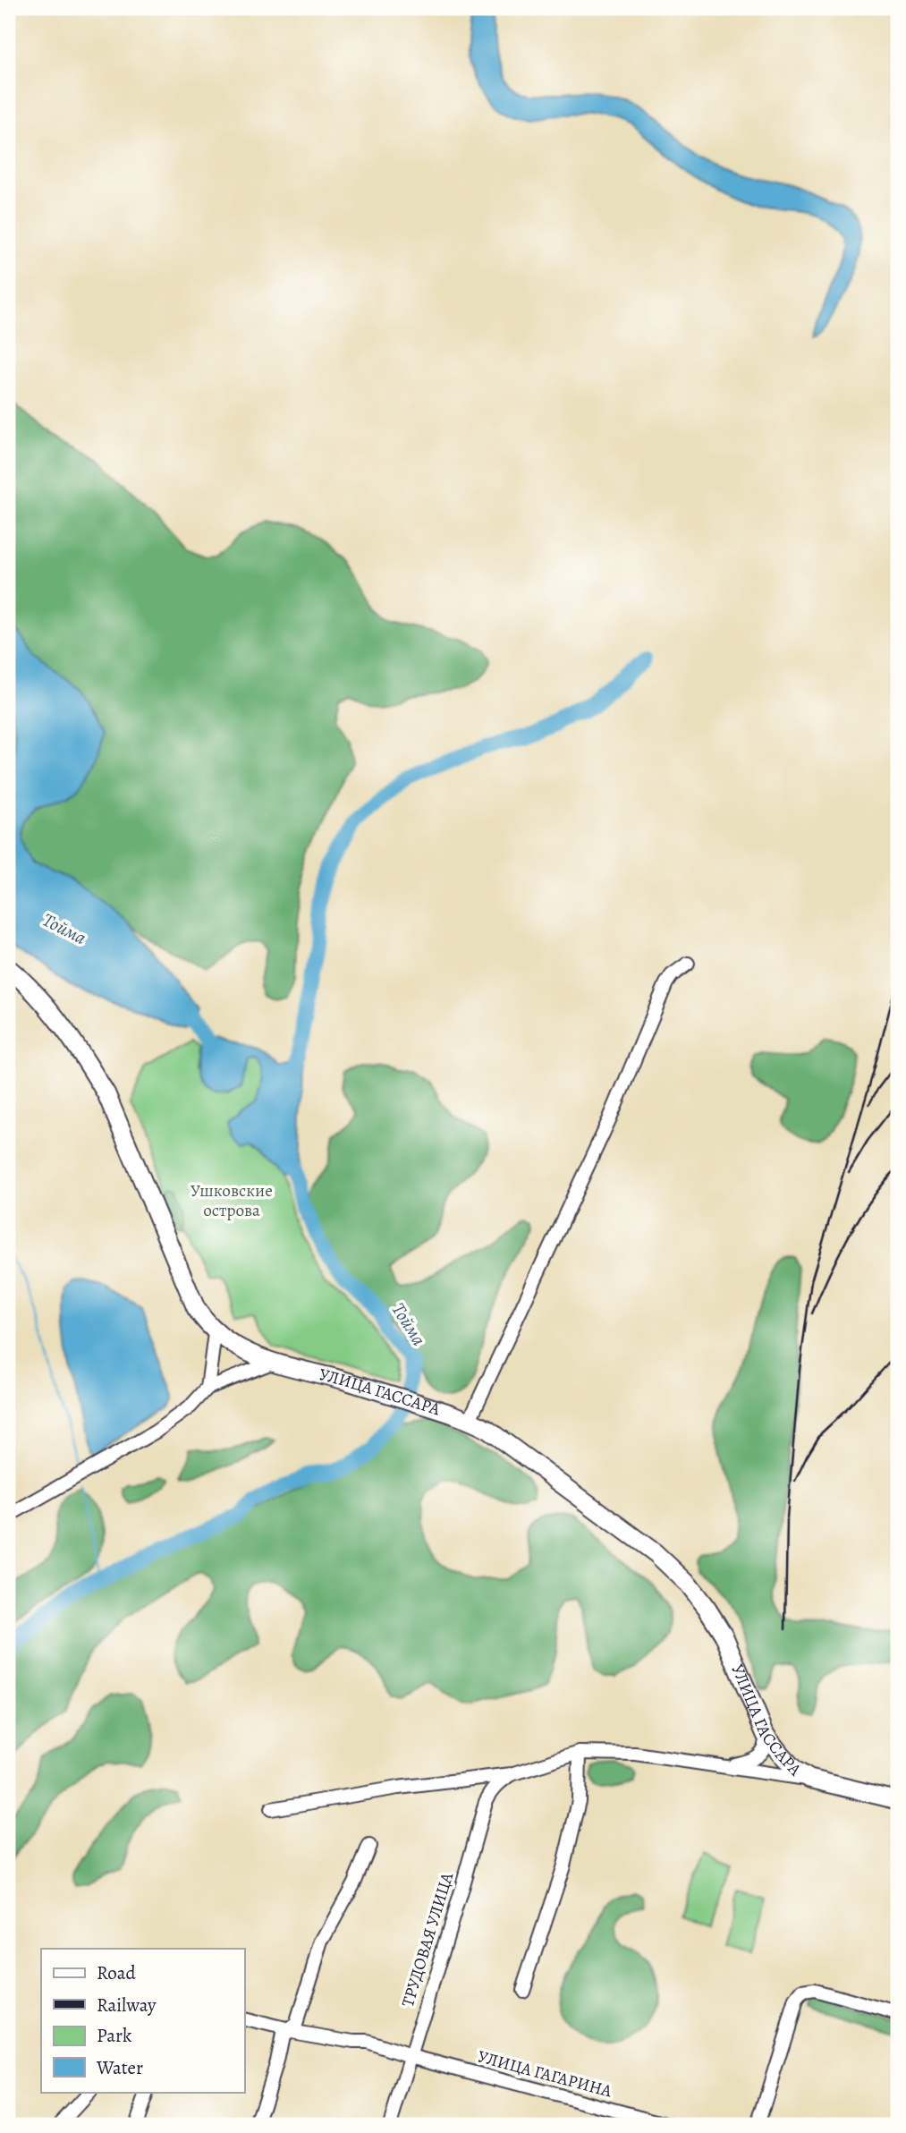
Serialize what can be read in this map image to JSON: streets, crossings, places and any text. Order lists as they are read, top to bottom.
{
  "streets": {
    "main road": ["УЛИЦА ГАССАРА"],
    "street": ["ТРУДОВАЯ УЛИЦА", "УЛИЦА ГАГАРИНА"]
  },
  "crossings": [
    ["ТРУДОВАЯ УЛИЦА", "УЛИЦА ГАГАРИНА"]
  ],
  "water": ["Тойма"],
  "parks": ["Ушковские острова"],
  "legend": [
    "Road",
    "Railway",
    "Park",
    "Water"
  ]
}
